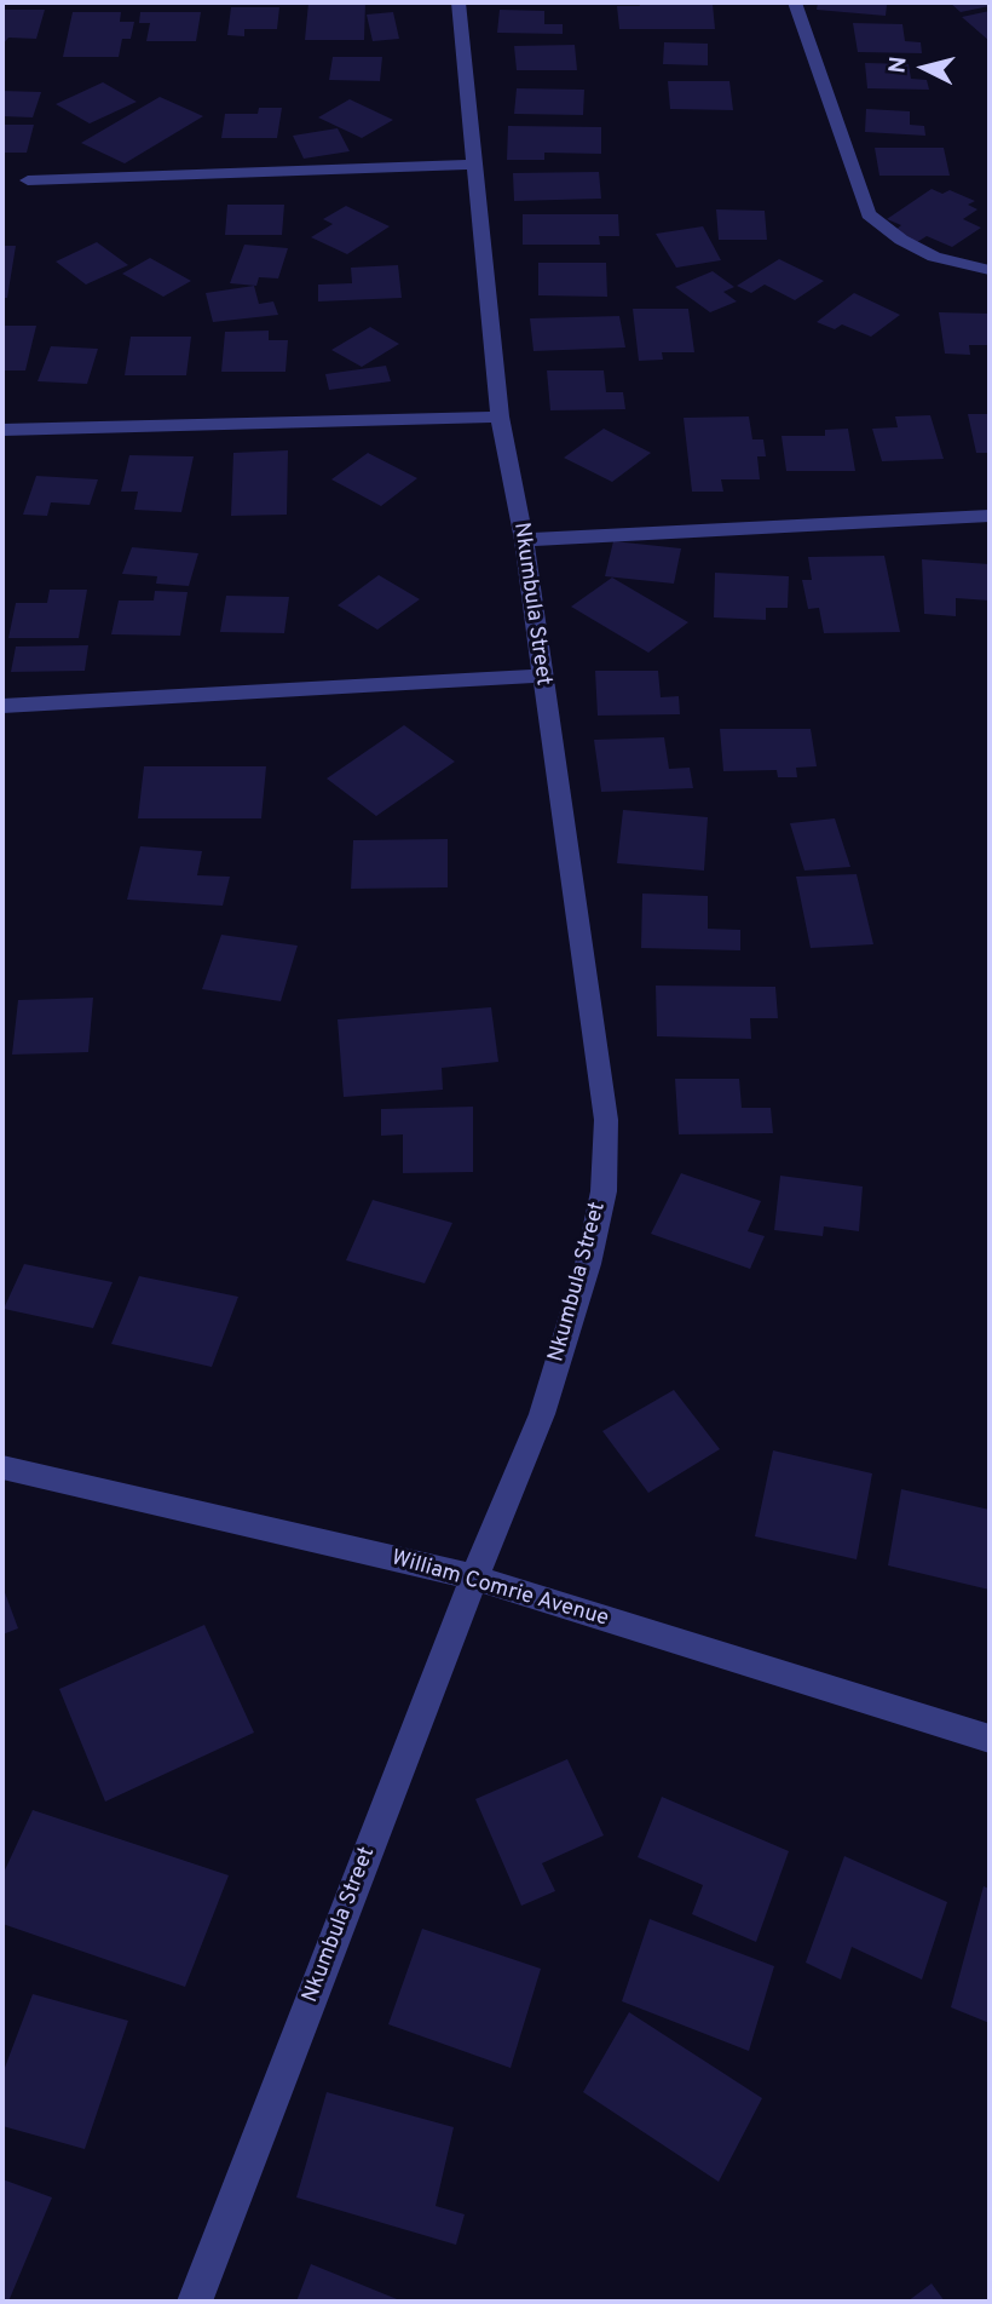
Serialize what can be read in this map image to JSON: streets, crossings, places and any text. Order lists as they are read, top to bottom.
{
  "streets": {
    "street": ["Nkumbula Street", "William Comrie Avenue"]
  },
  "crossings": [
    ["Nkumbula Street", "William Comrie Avenue"]
  ],
  "north": "left"
}
